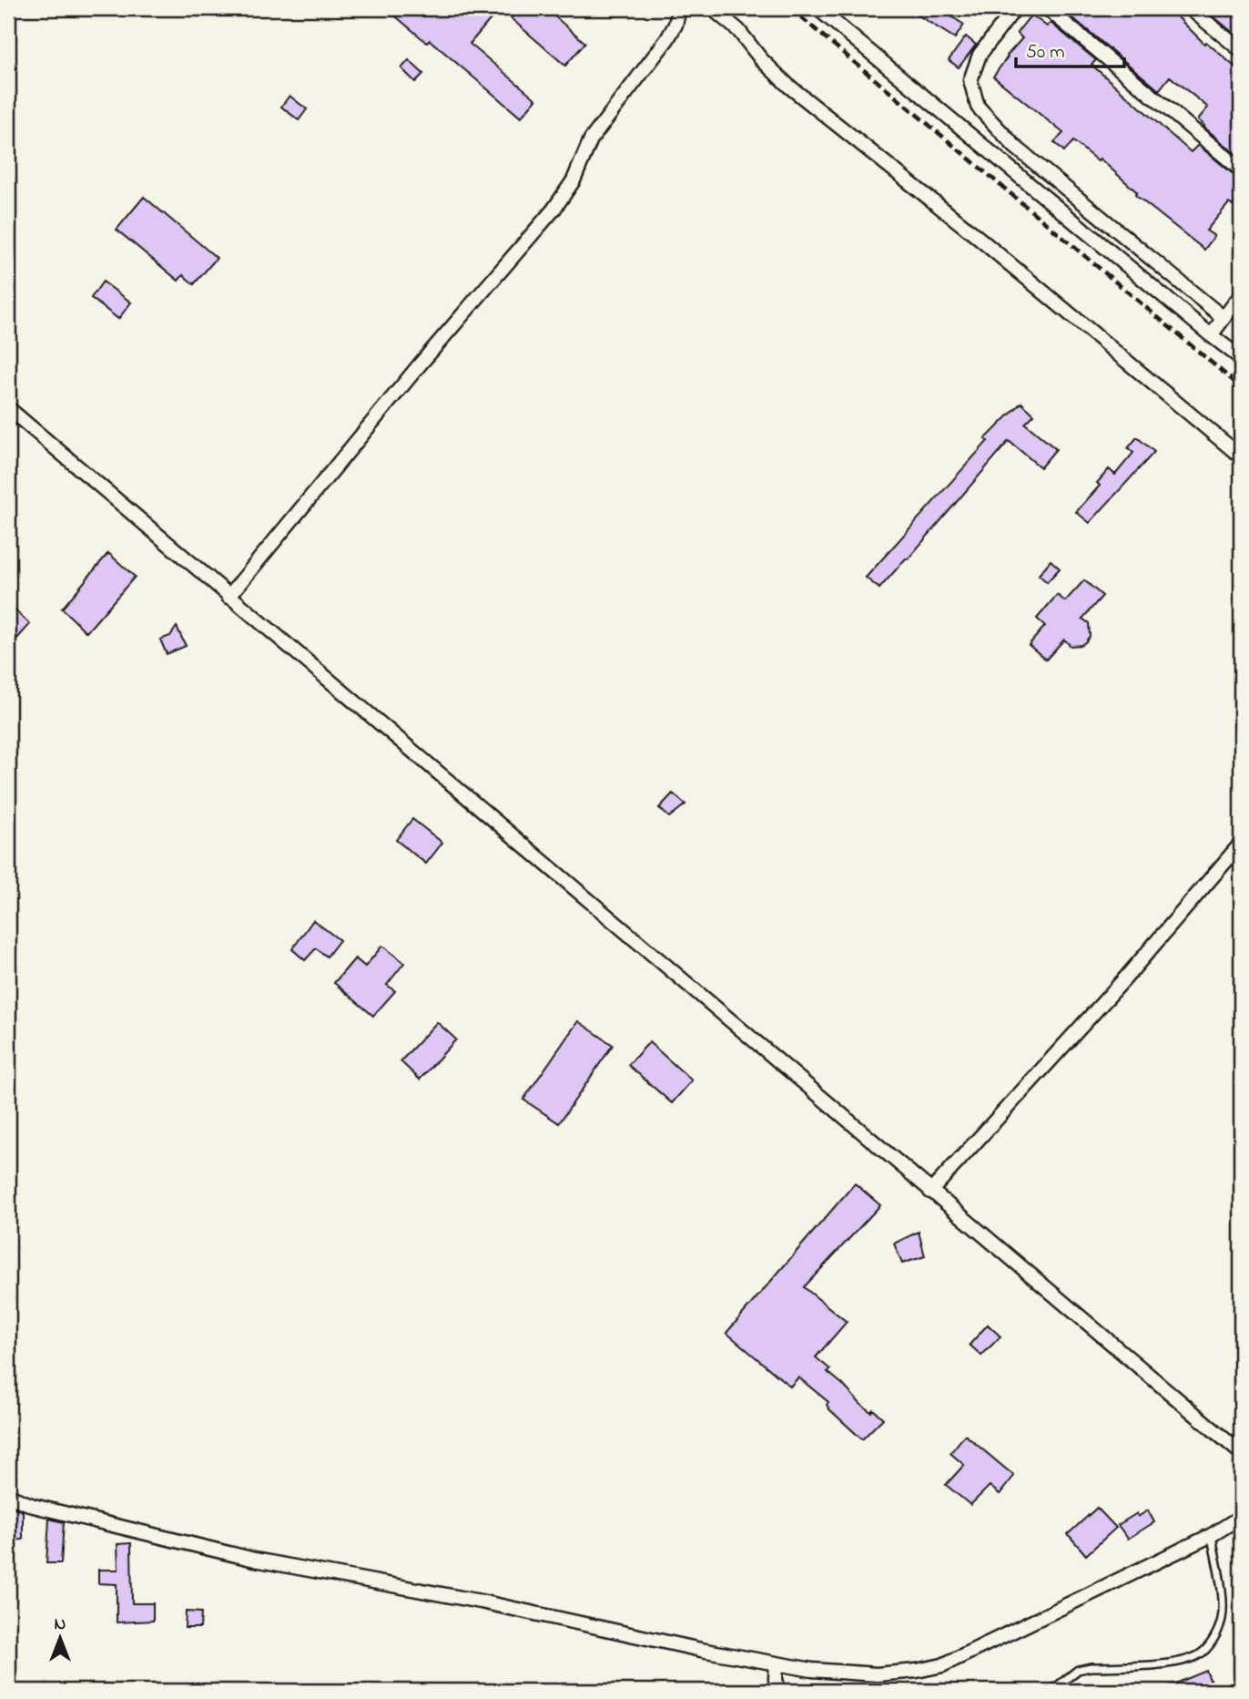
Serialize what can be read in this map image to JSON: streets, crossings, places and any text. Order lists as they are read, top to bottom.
{
  "scale_bar": "50 m",
  "north": "top"
}
